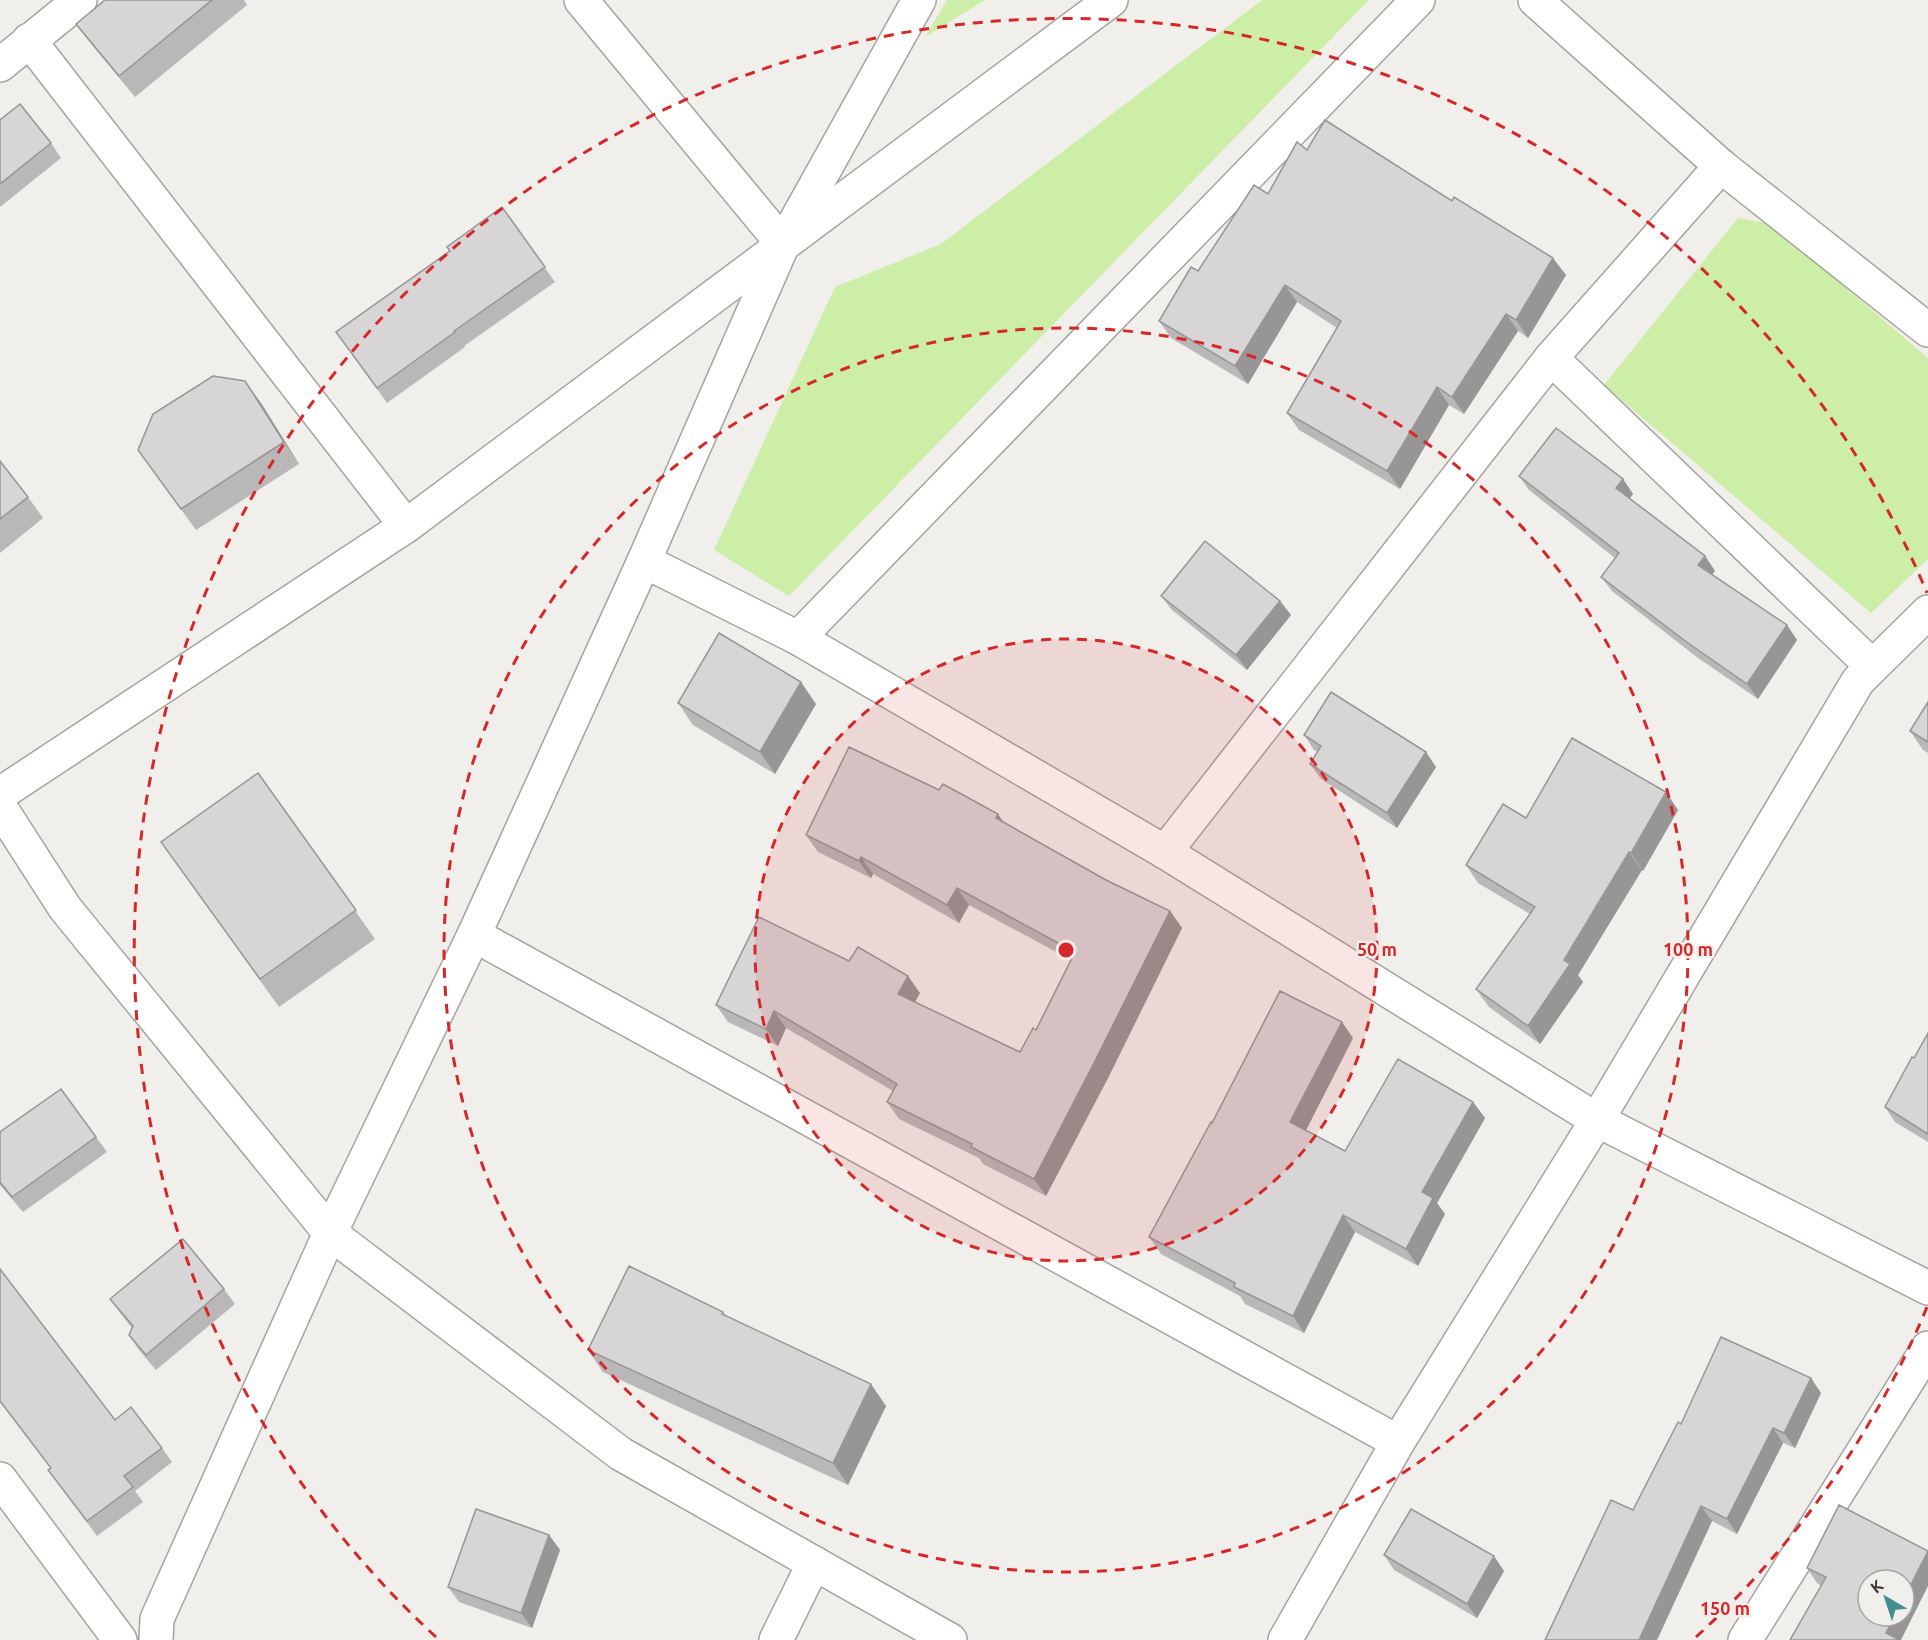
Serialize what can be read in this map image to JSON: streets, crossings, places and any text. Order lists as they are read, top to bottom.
{
  "north": "top left",
  "rings": ["50 m", "100 m", "150 m"]
}
